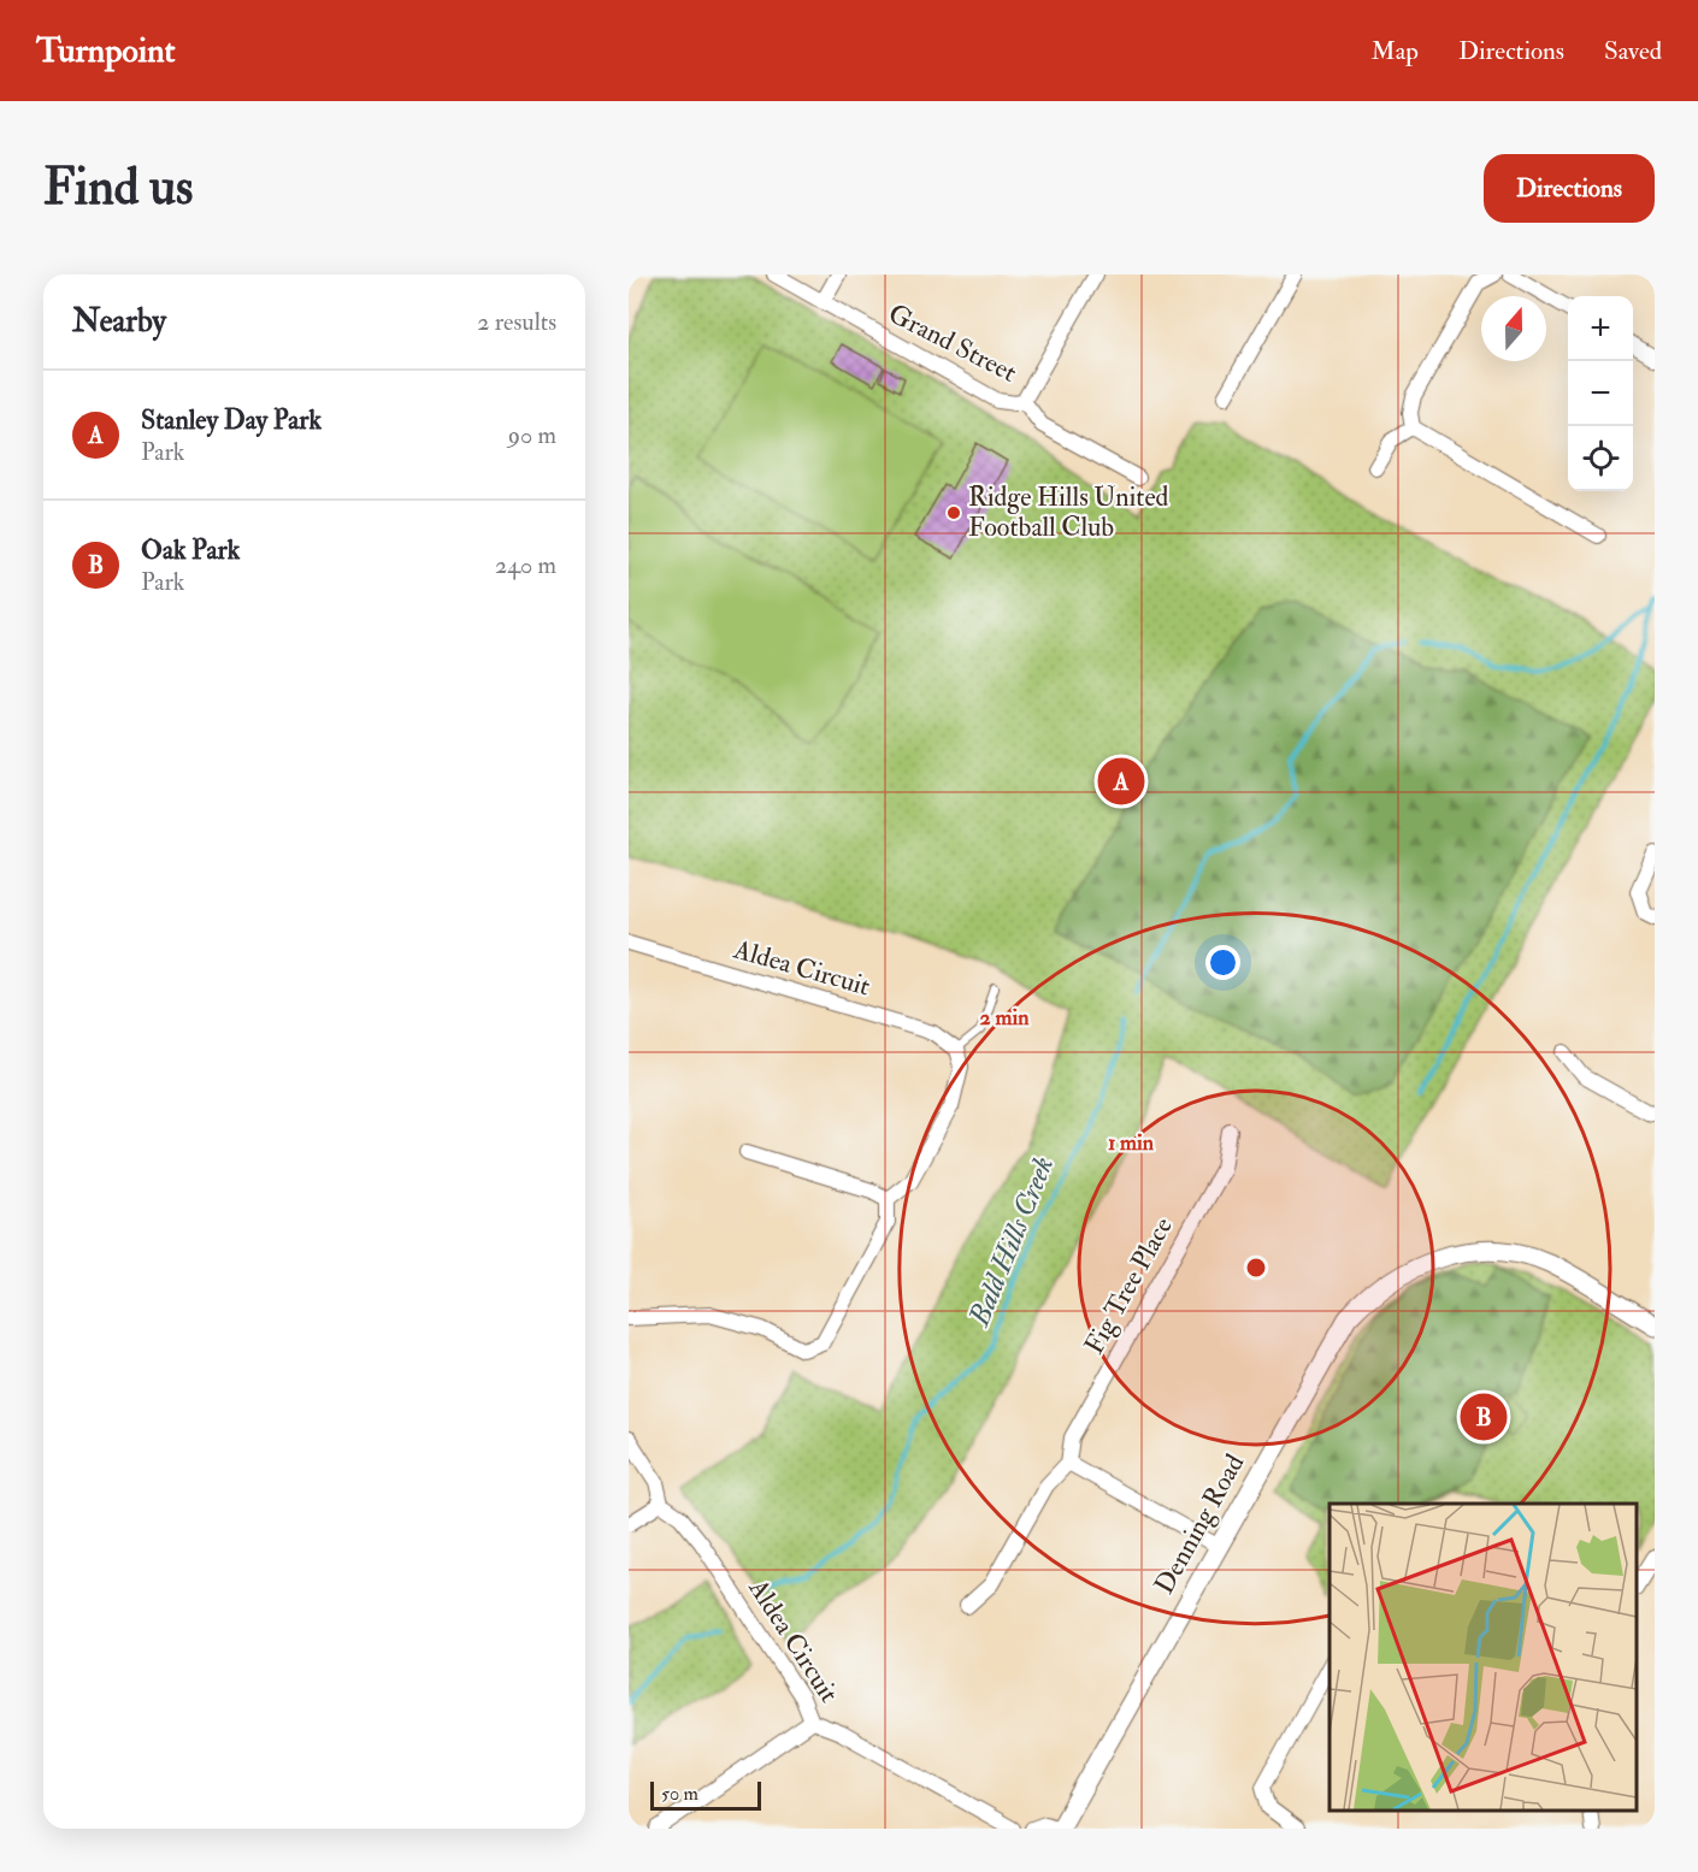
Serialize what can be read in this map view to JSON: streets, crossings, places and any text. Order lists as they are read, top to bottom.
{
  "streets": {
    "street": [
      "Grand Street",
      "Aldea Circuit",
      "Fig Tree Place",
      "Denning Road"
    ]
  },
  "water": ["Bald Hills Creek"],
  "places": ["Ridge Hills United Football Club"],
  "scale_bar": "50 m",
  "north": "top",
  "page": {
    "header": "Turnpoint",
    "nav": ["Map", "Directions", "Saved"],
    "buttons": "Directions",
    "title": "Find us",
    "heading": ["Nearby", "2 results"],
    "map_buttons": ["+", "−"],
    "list": [
      {
        "mark": "A",
        "name": "Stanley Day Park",
        "note": "Park",
        "value": "90 m"
      },
      {
        "mark": "B",
        "name": "Oak Park",
        "note": "Park",
        "value": "240 m"
      }
    ],
    "pins": ["A", "B"],
    "scale": "50 m"
  },
  "rings": ["2 min", "1 min"]
}
